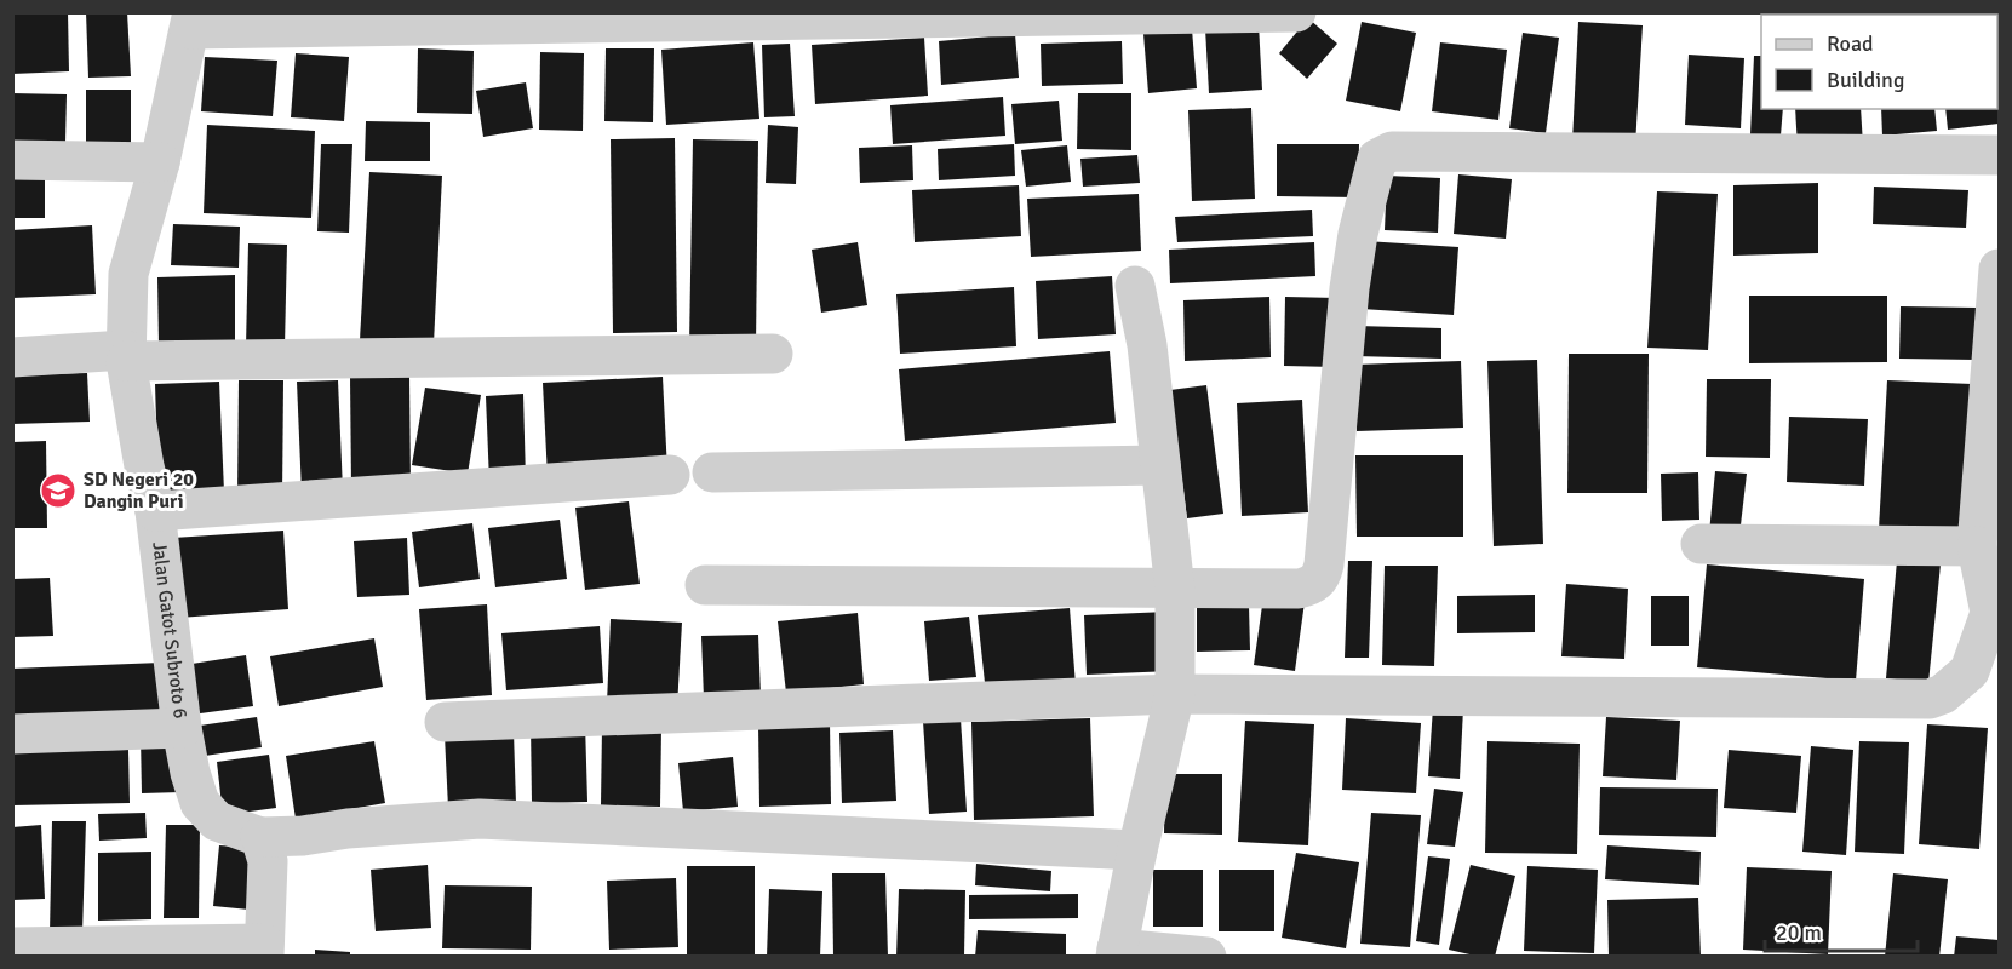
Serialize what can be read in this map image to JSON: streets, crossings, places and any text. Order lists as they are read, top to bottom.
{
  "streets": {
    "street": ["Jalan Gatot Subroto 6"]
  },
  "places": {
    "school or university": ["SD Negeri 20 Dangin Puri"]
  },
  "legend": ["Road", "Building"],
  "scale_bar": "20 m"
}
